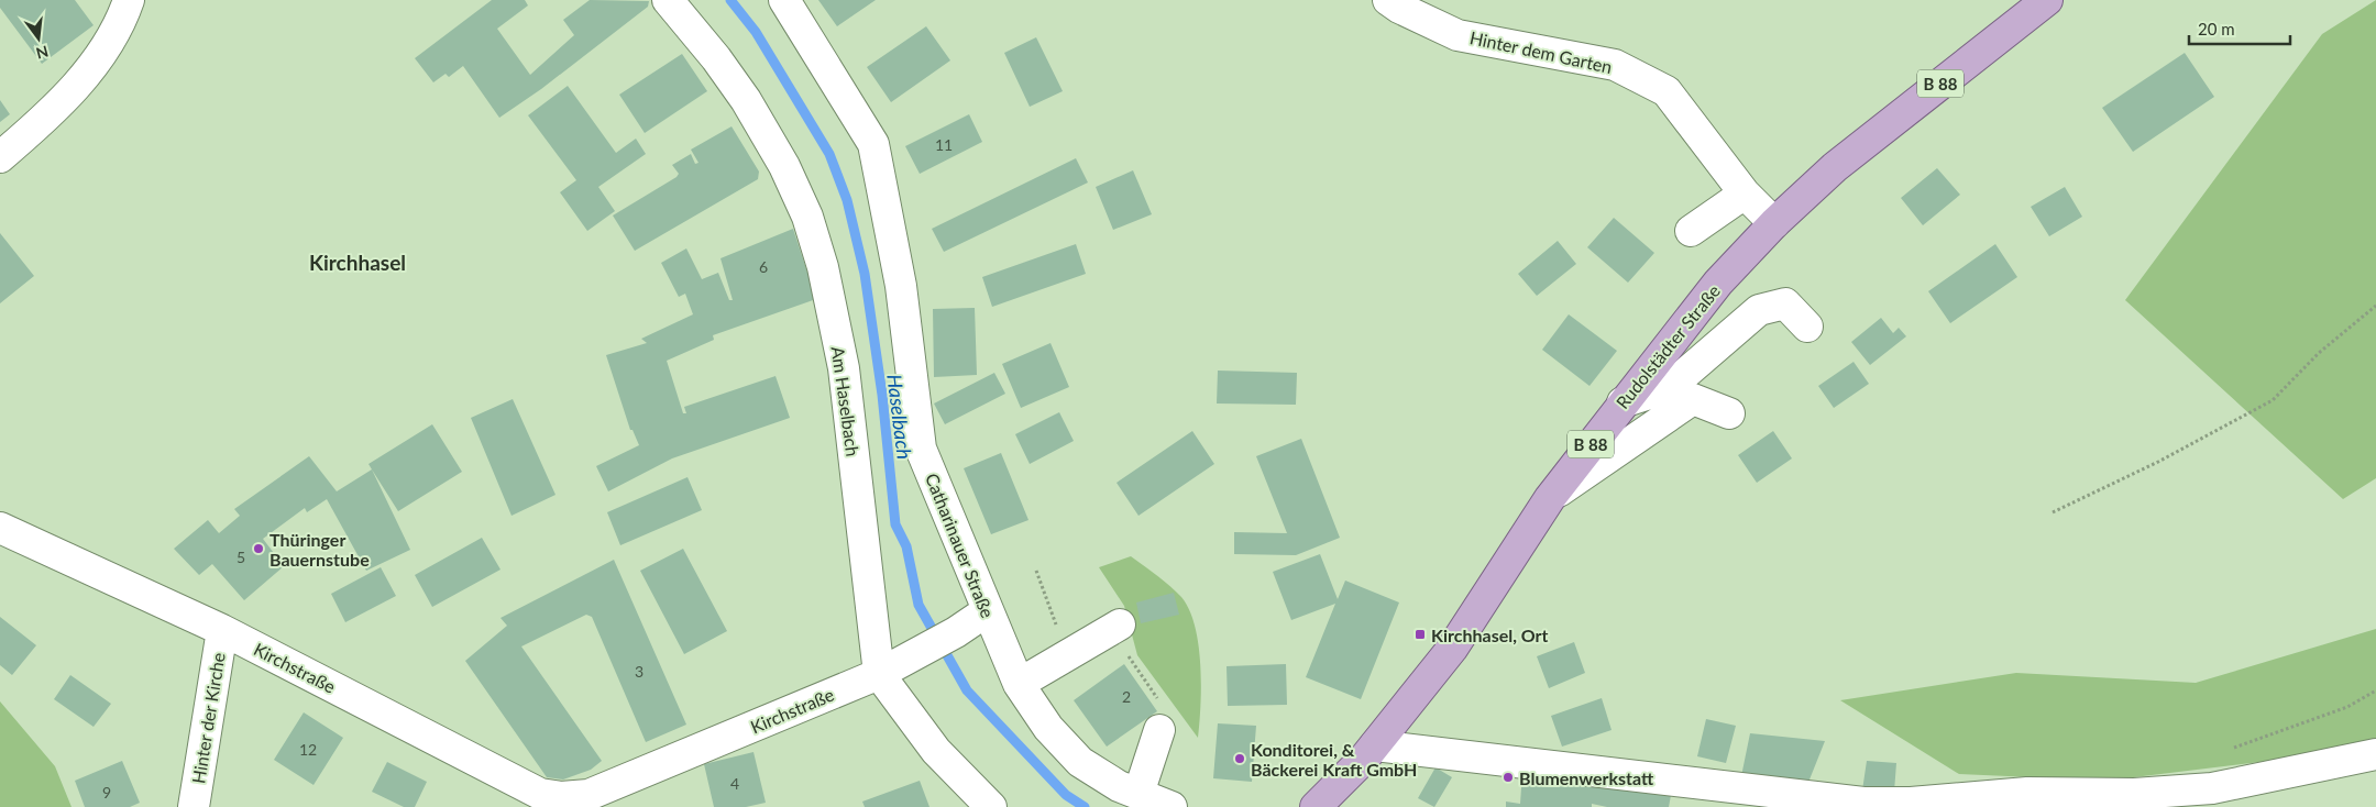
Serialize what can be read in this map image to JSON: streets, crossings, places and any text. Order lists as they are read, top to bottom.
{
  "streets": {
    "main road": ["B 88", "Rudolstädter Straße"],
    "street": [
      "Hinter dem Garten",
      "Am Haselbach",
      "Catharinauer Straße",
      "Kirchstraße",
      "Hinter der Kirche"
    ]
  },
  "crossings": [
    ["Hinter dem Garten", "Rudolstädter Straße"],
    ["Am Haselbach", "Kirchstraße"],
    ["Catharinauer Straße", "Kirchstraße"],
    ["Kirchstraße", "Hinter der Kirche"]
  ],
  "districts": ["Kirchhasel"],
  "water": ["Haselbach"],
  "places": {
    "other": ["Thüringer Bauernstube", "Konditorei, & Bäckerei Kraft GmbH", "Blumenwerkstatt"],
    "transit": ["Kirchhasel, Ort"]
  },
  "house_numbers": [
    "11",
    "6",
    "5",
    "3",
    "2",
    "12",
    "4",
    "9"
  ],
  "scale_bar": "20 m",
  "north": "bottom"
}
